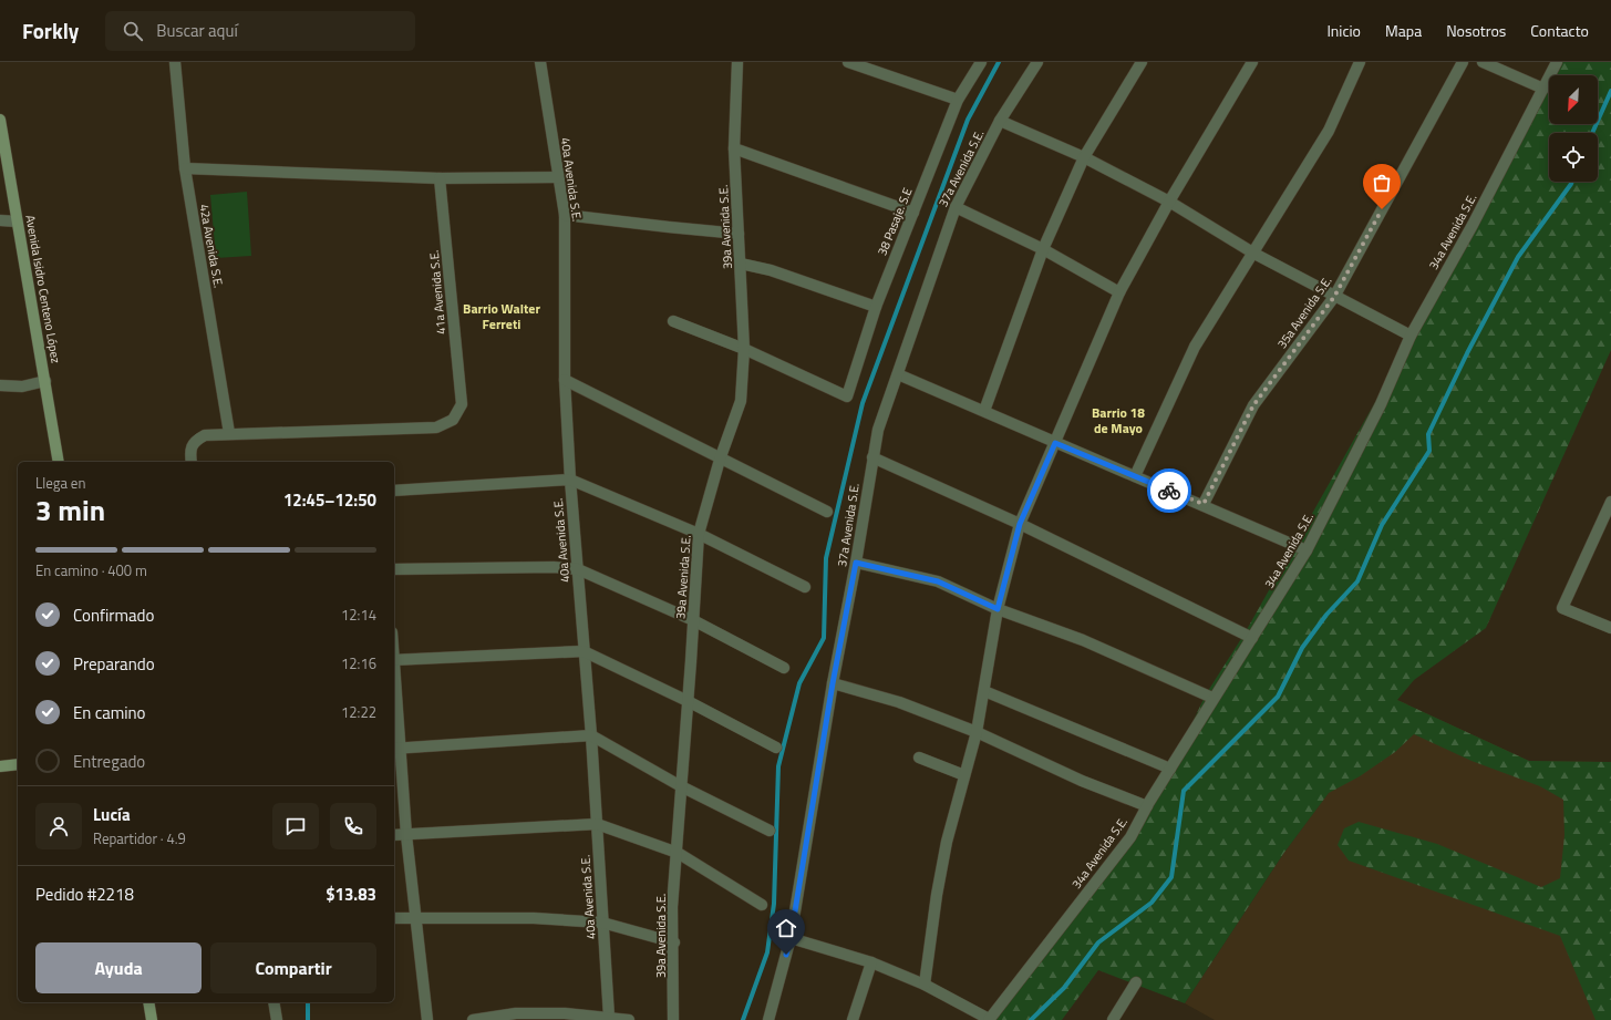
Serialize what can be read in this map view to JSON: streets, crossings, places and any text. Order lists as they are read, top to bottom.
{
  "streets": {
    "street": [
      "37a Avenida S.E.",
      "40a Avenida S.E.",
      "38 Pasaje. S.E",
      "39a Avenida S.E.",
      "34a Avenida S.E.",
      "42a Avenida S.E.",
      "Avenida Isidro Centeno López",
      "41a Avenida S.E.",
      "35a Avenida S.E."
    ]
  },
  "crossings": [
    ["38 Pasaje. S.E", "39a Avenida S.E."],
    ["42a Avenida S.E.", "41a Avenida S.E."]
  ],
  "districts": ["Barrio Walter Ferreti", "Barrio 18 de Mayo"],
  "north": "bottom left",
  "page": {
    "header": "Forkly",
    "search": "Buscar aquí",
    "nav": [
      "Inicio",
      "Mapa",
      "Nosotros",
      "Contacto"
    ],
    "heading": ["3 min", "Llega en", "12:45–12:50"],
    "panel": [
      "Lucía",
      "Repartidor · 4.9",
      "Pedido #2218",
      "$13.83"
    ],
    "bar": "En camino · 400 m",
    "list": [
      ["Confirmado", "12:14"],
      ["Preparando", "12:16"],
      ["En camino", "12:22"],
      "Entregado"
    ],
    "buttons": ["Ayuda", "Compartir"]
  }
}
